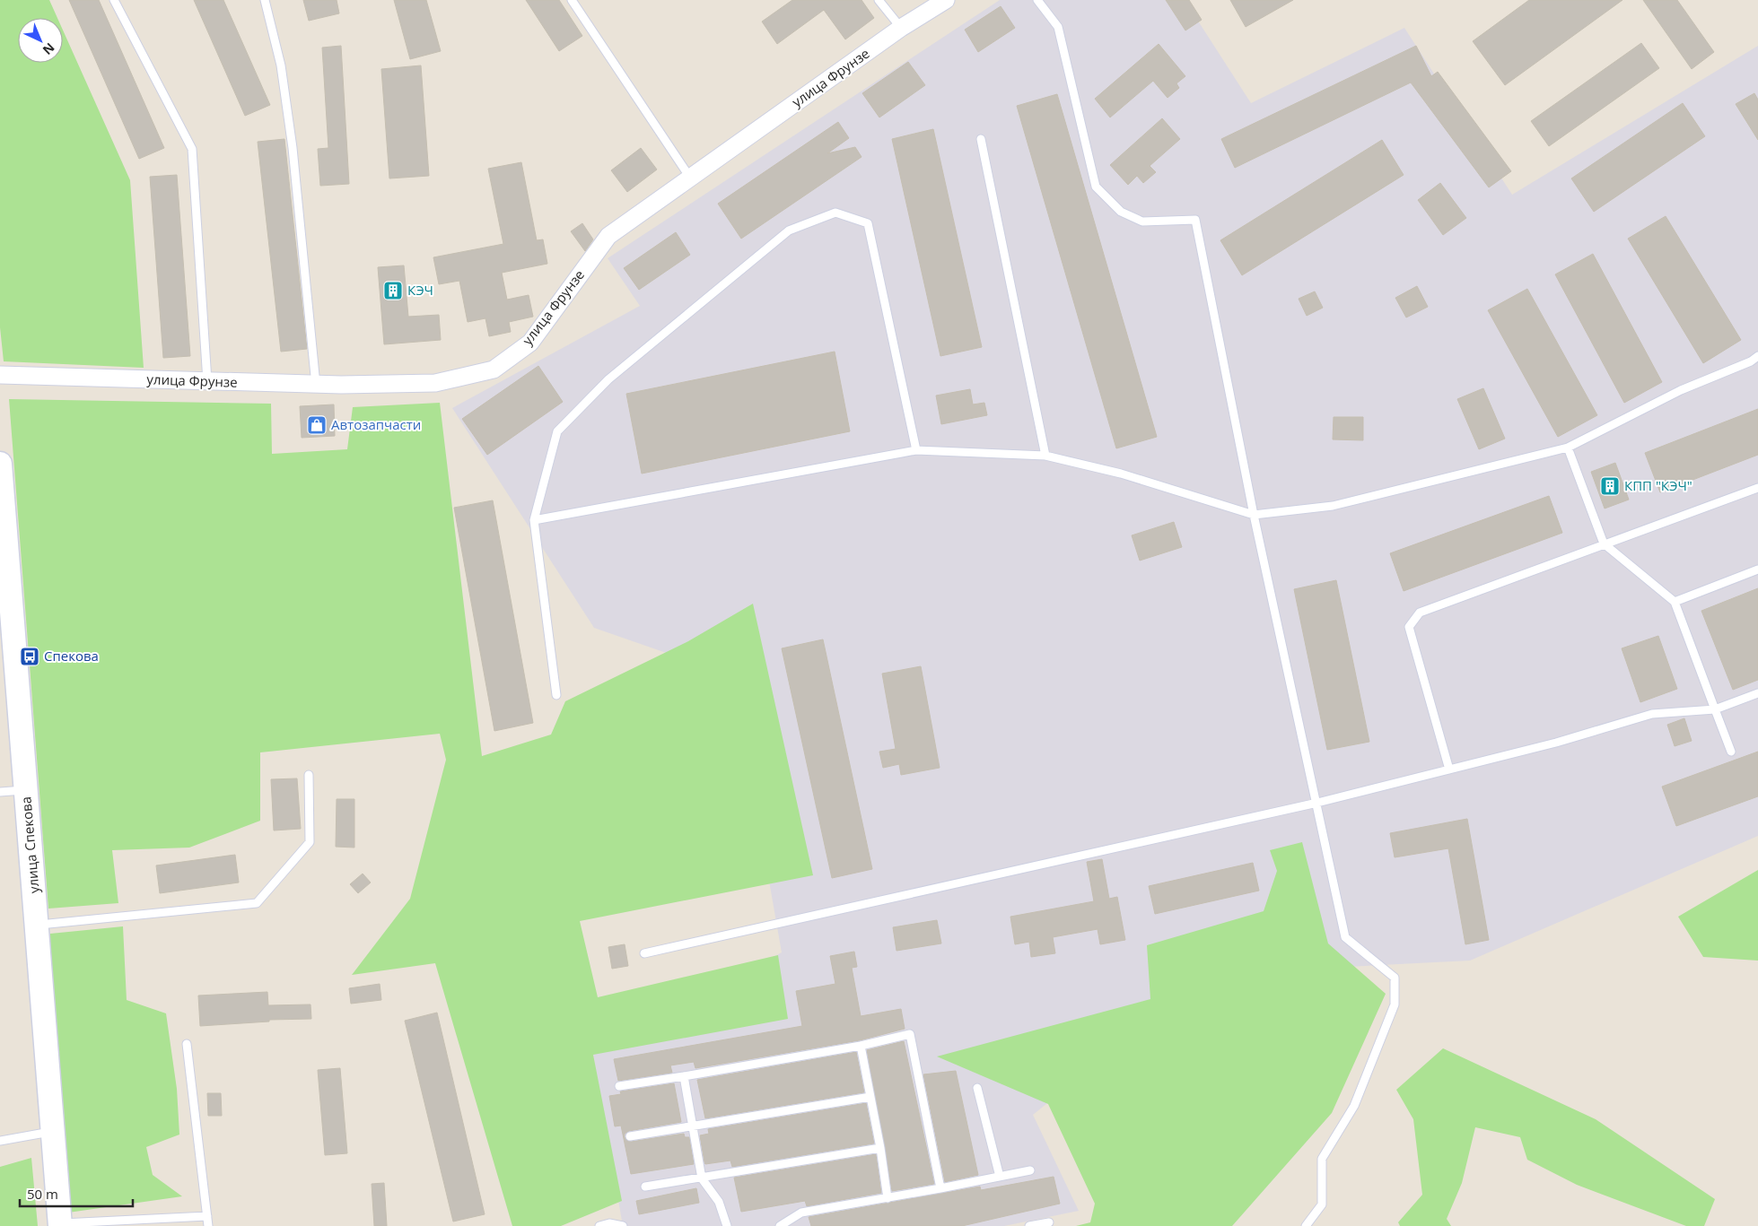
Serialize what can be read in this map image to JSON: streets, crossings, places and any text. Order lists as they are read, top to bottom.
{
  "streets": {
    "main road": ["улица Спекова"],
    "street": ["улица Фрунзе"]
  },
  "places": {
    "building": ["КЭЧ", "КПП \"КЭЧ\""],
    "shop": ["Автозапчасти"],
    "bus stop": ["Спекова"]
  },
  "scale_bar": "50 m",
  "north": "bottom right"
}
